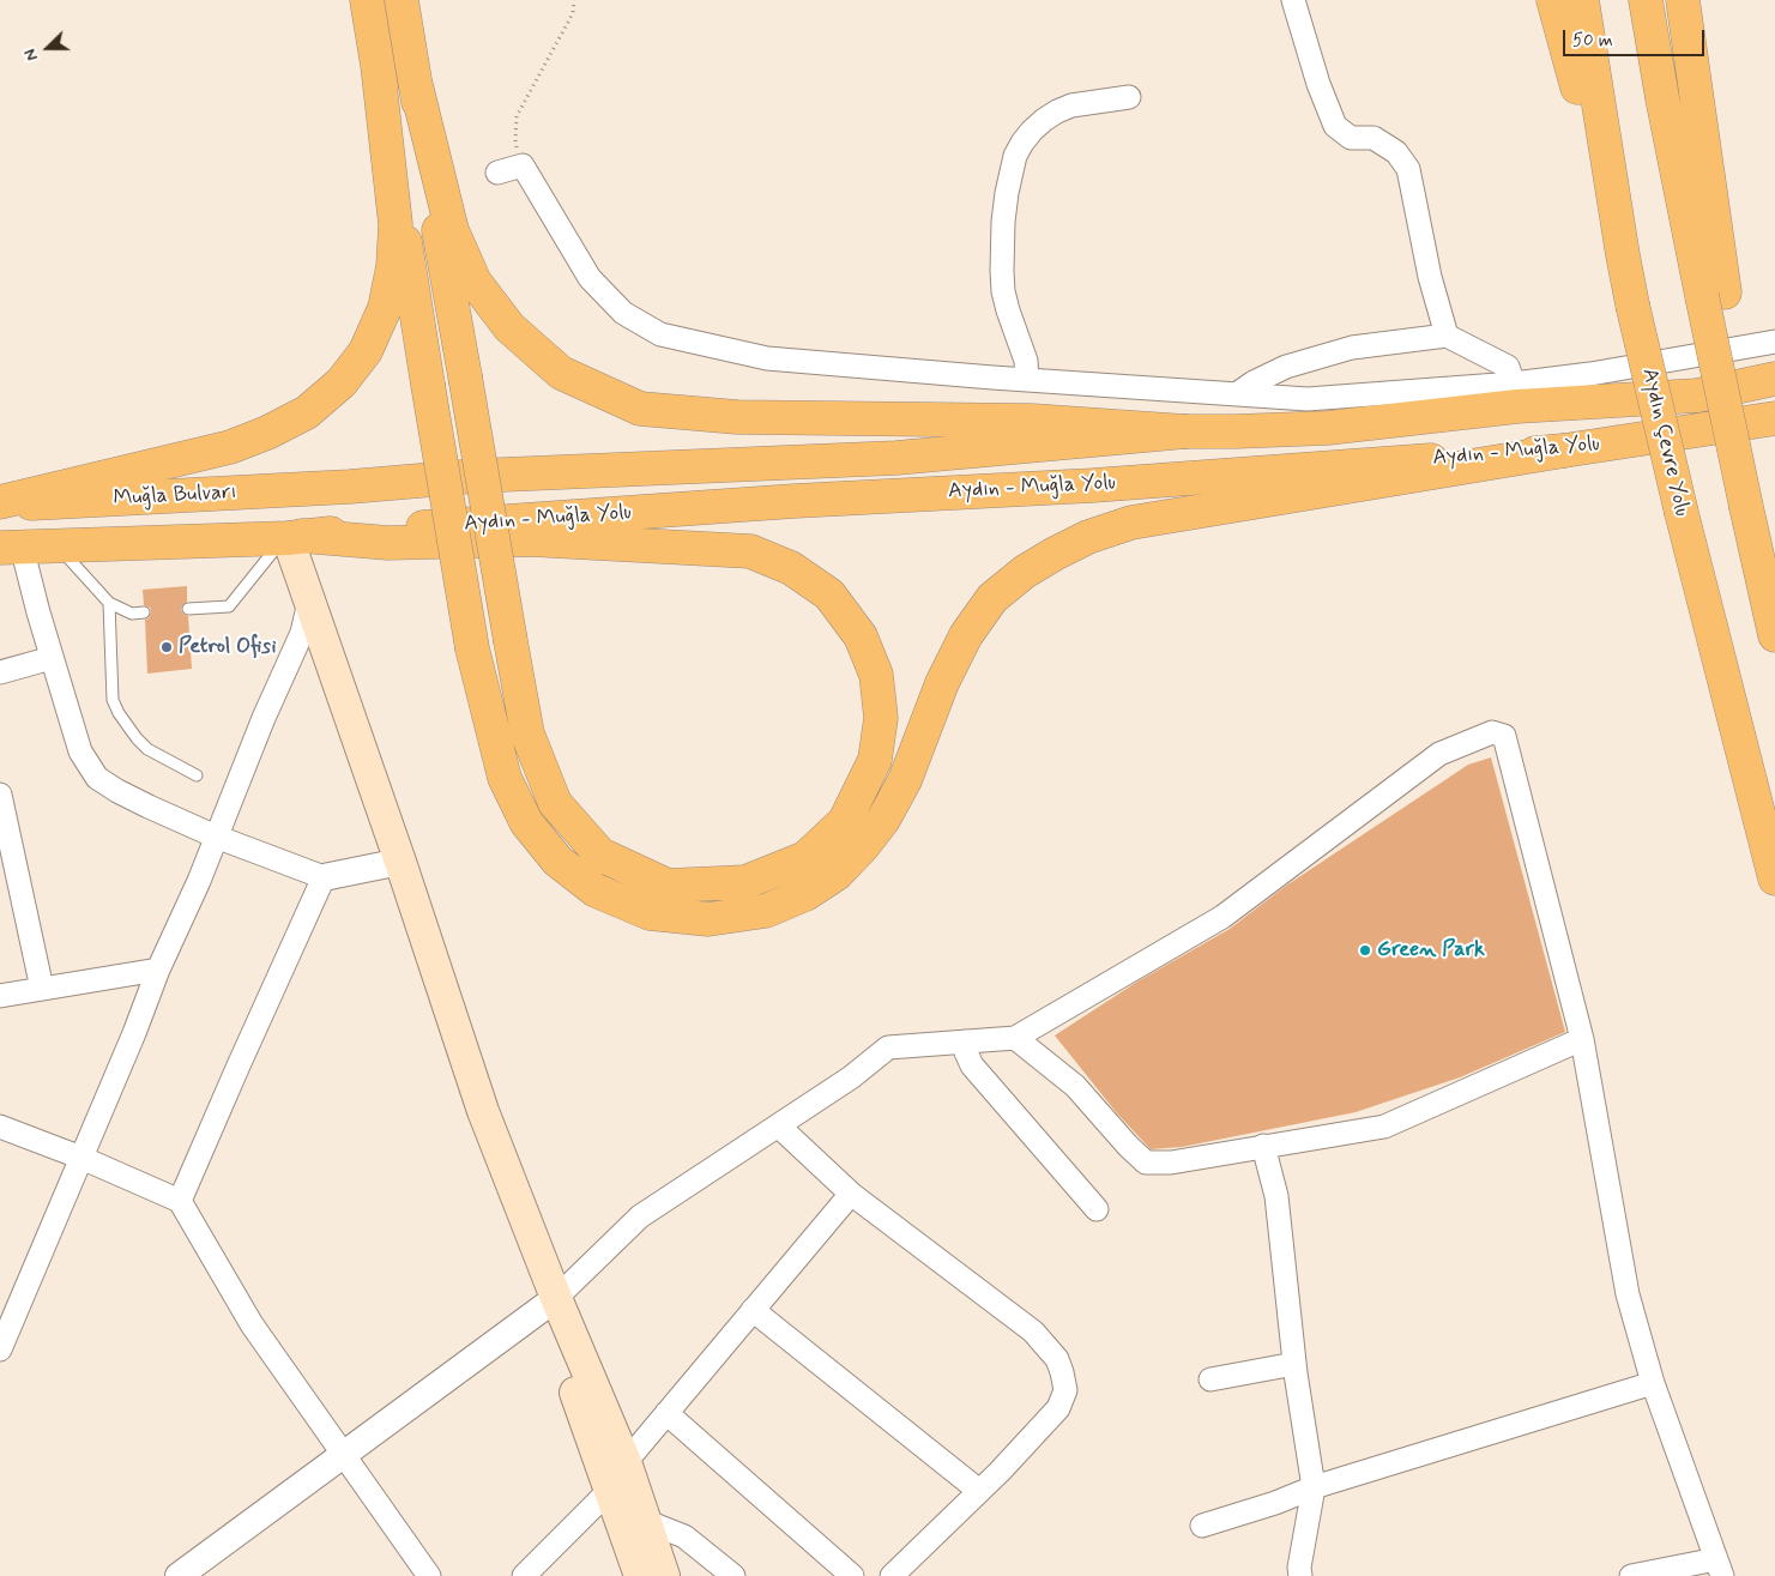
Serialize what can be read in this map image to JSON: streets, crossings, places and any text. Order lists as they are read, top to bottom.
{
  "streets": {
    "highway": ["Aydın Çevre Yolu", "Aydın - Muğla Yolu", "Muğla Bulvarı"]
  },
  "crossings": [
    ["Aydın - Muğla Yolu", "Muğla Bulvarı"]
  ],
  "places": ["Petrol Ofisi", "Green Park"],
  "scale_bar": "50 m",
  "north": "left"
}
